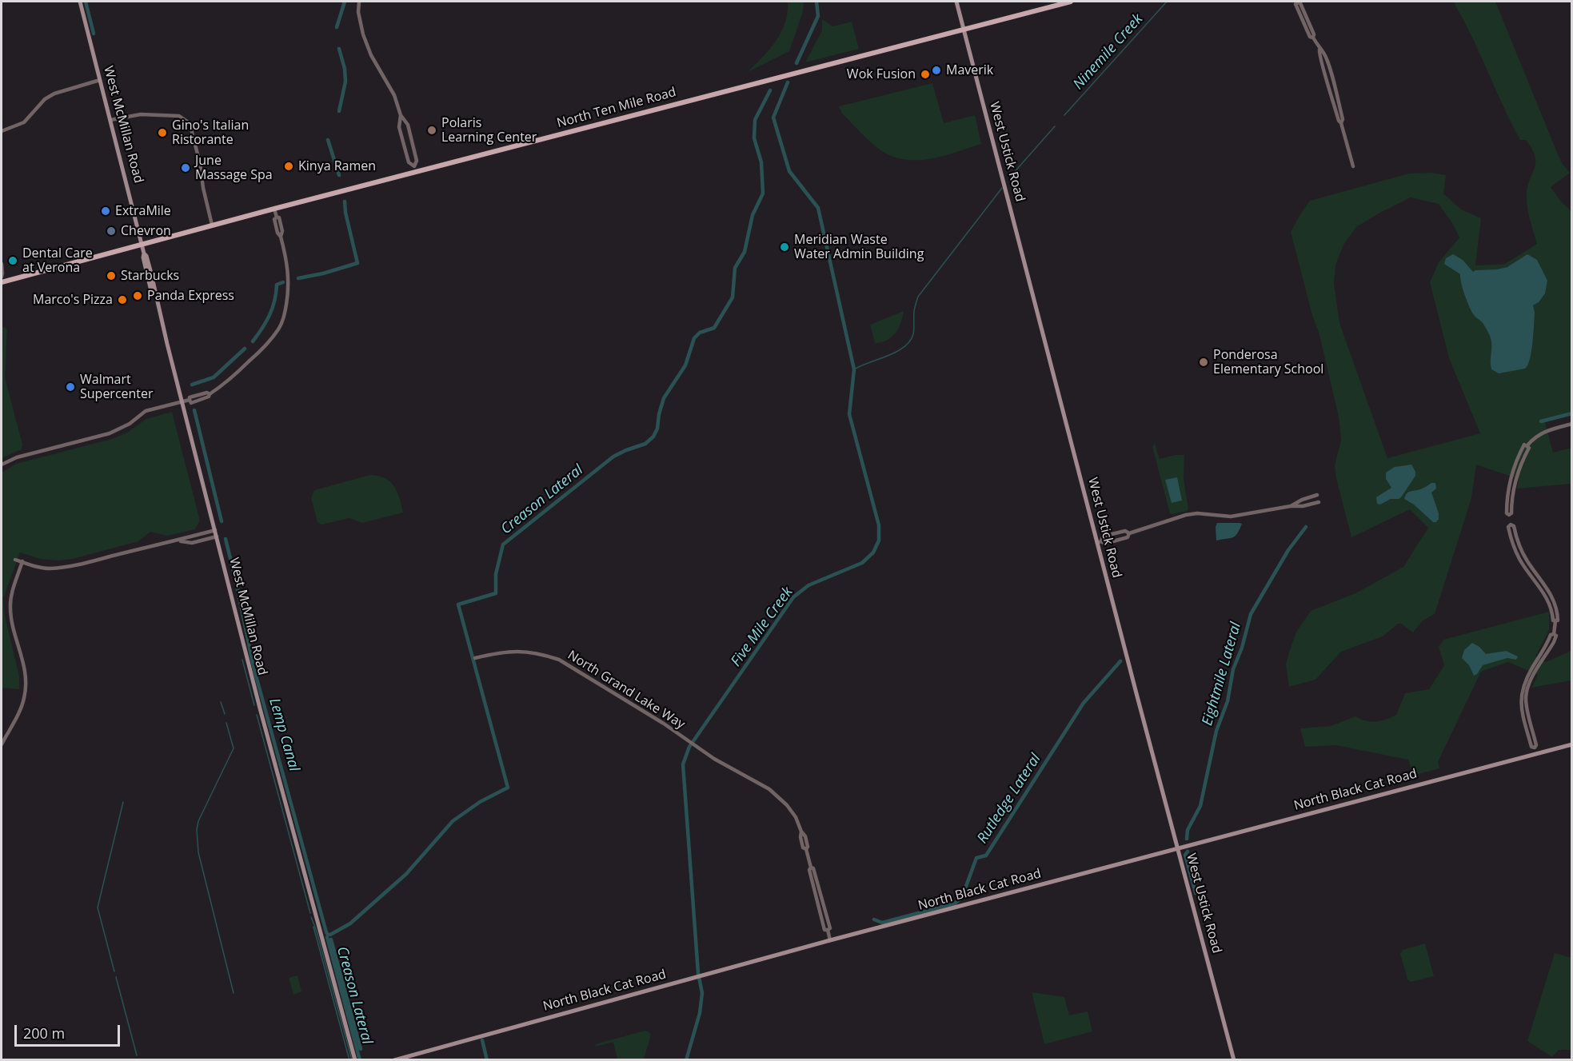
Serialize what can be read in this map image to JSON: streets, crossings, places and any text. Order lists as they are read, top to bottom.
{
  "streets": {
    "main road": [
      "North Ten Mile Road",
      "West McMillan Road",
      "West Ustick Road",
      "North Black Cat Road"
    ],
    "street": ["North Grand Lake Way"]
  },
  "crossings": [
    ["North Ten Mile Road", "West McMillan Road"],
    ["North Ten Mile Road", "West Ustick Road"],
    ["West Ustick Road", "North Black Cat Road"],
    ["North Grand Lake Way", "North Black Cat Road"]
  ],
  "water": [
    "Ninemile Creek",
    "Creason Lateral",
    "Five Mile Creek",
    "Eightmile Lateral",
    "Lemp Canal",
    "Rutledge Lateral"
  ],
  "places": [
    "Maverik",
    "Wok Fusion",
    "Polaris Learning Center",
    "Gino's Italian Ristorante",
    "Kinya Ramen",
    "June Massage Spa",
    "ExtraMile",
    "Chevron",
    "Meridian Waste Water Admin Building",
    "Dental Care at Verona",
    "Starbucks",
    "Panda Express",
    "Marco's Pizza",
    "Ponderosa Elementary School",
    "Walmart Supercenter"
  ],
  "scale_bar": "200 m"
}
